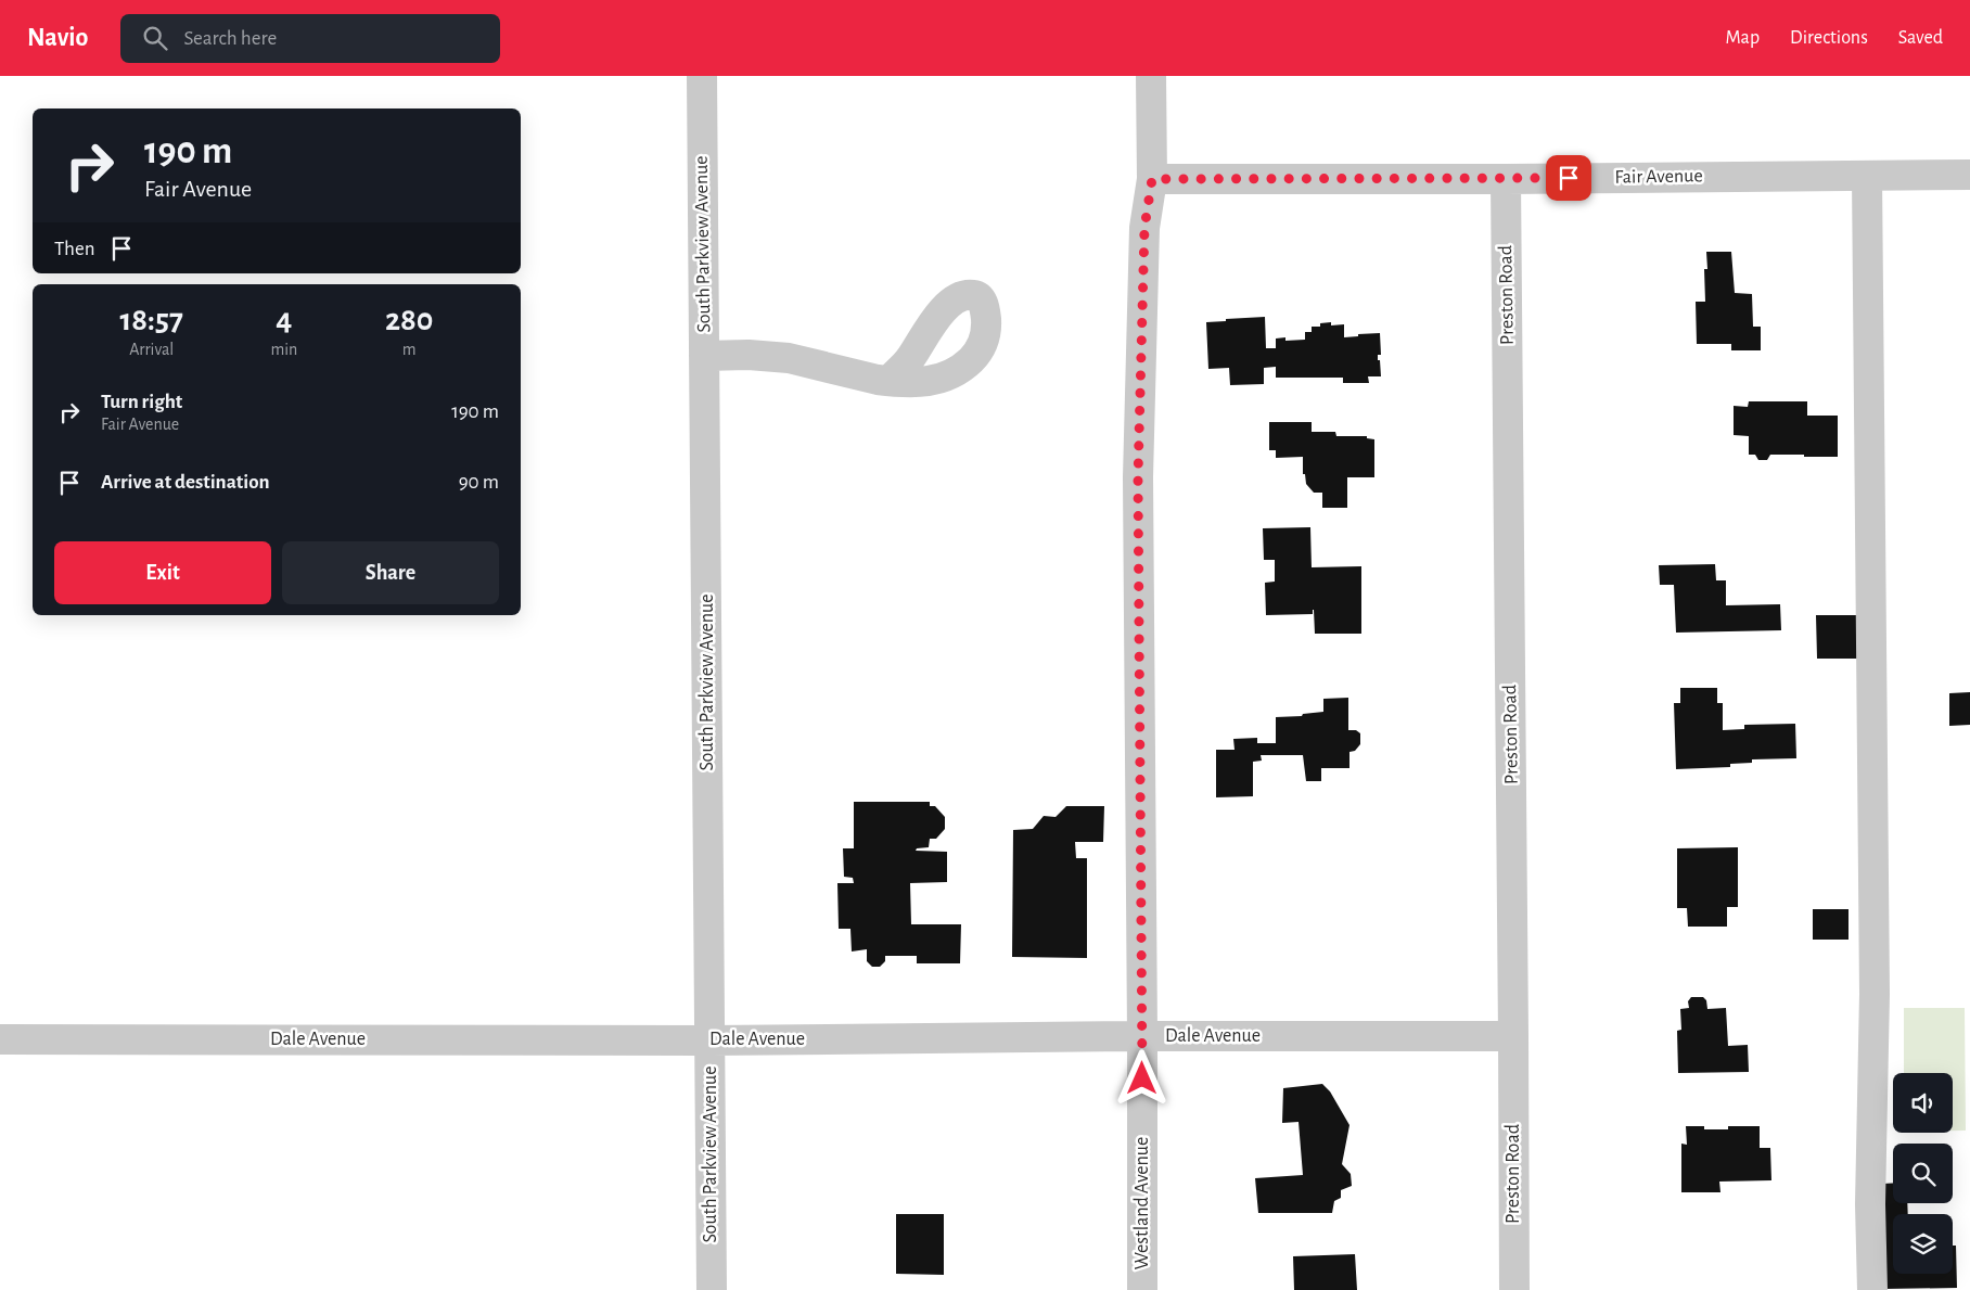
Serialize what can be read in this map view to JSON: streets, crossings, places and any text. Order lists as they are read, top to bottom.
{
  "streets": {
    "street": [
      "Fair Avenue",
      "South Parkview Avenue",
      "Preston Road",
      "Dale Avenue",
      "Westland Avenue"
    ]
  },
  "crossings": [
    ["Fair Avenue", "Preston Road"],
    ["Fair Avenue", "Westland Avenue"],
    ["South Parkview Avenue", "Dale Avenue"],
    ["Preston Road", "Dale Avenue"],
    ["Dale Avenue", "Westland Avenue"]
  ],
  "page": {
    "header": "Navio",
    "search": "Search here",
    "nav": ["Map", "Directions", "Saved"],
    "turn": ["190 m", "Fair Avenue"],
    "then": "Then",
    "eta": [
      "18:57",
      "Arrival",
      "4",
      "min",
      "280",
      "m"
    ],
    "list": [
      {
        "name": "Turn right",
        "note": "Fair Avenue",
        "value": "190 m"
      },
      {
        "name": "Arrive at destination",
        "value": "90 m"
      }
    ],
    "buttons": ["Exit", "Share"]
  }
}
